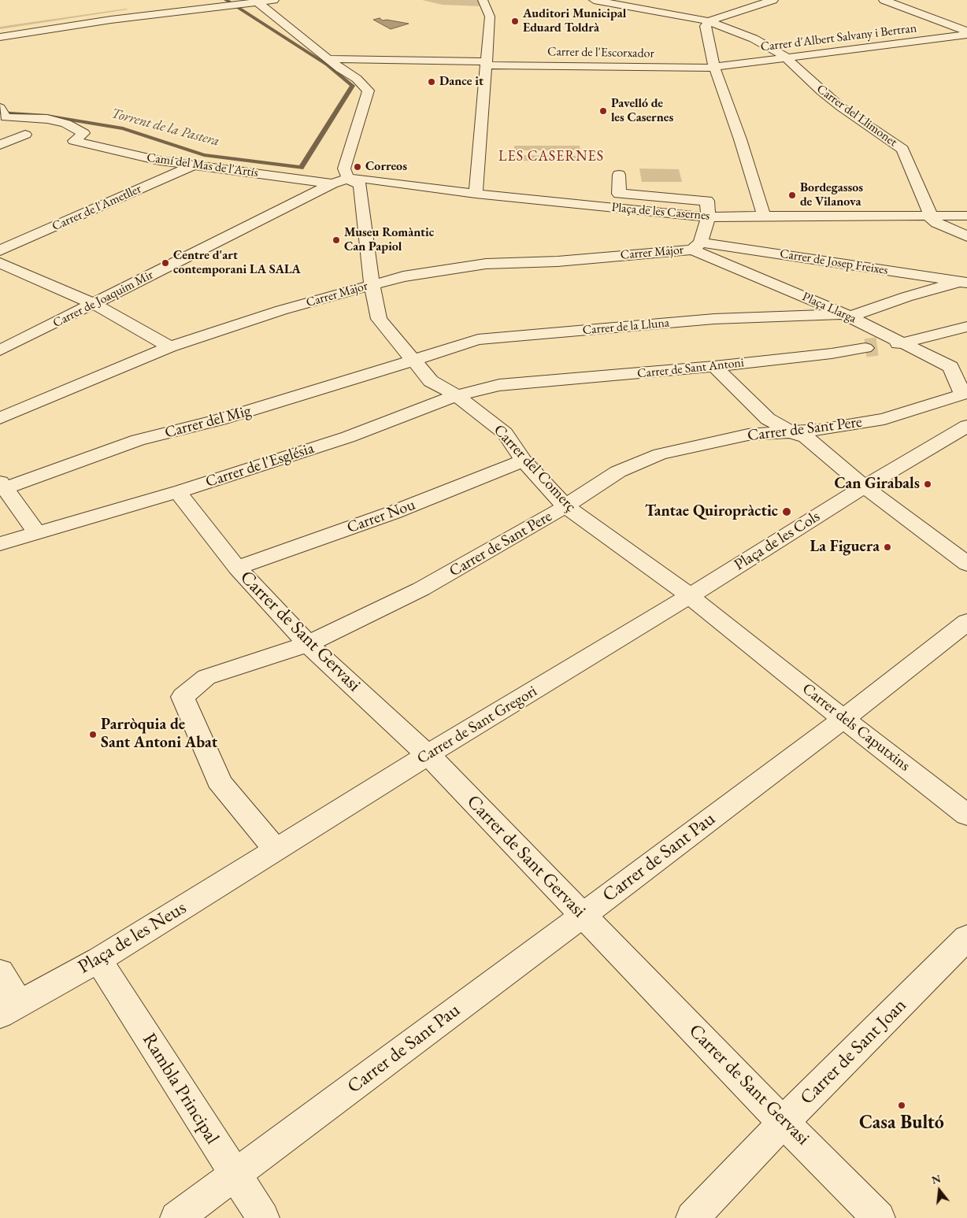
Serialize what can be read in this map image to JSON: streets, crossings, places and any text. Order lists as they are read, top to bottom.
{
  "streets": {
    "street": [
      "Carrer d'Albert Salvany i Bertran",
      "Carrer de l'Escorxador",
      "Carrer del Llimonet",
      "Camí del Mas de l'Artís",
      "Carrer de l'Ametller",
      "Plaça de les Casernes",
      "Carrer Major",
      "Carrer de Josep Freixes",
      "Carrer de Joaquim Mir",
      "Plaça Llarga",
      "Carrer de la Lluna",
      "Carrer de Sant Antoni",
      "Carrer del Mig",
      "Carrer de Sant Pere",
      "Carrer de l'Església",
      "Carrer del Comerç",
      "Carrer Nou",
      "Plaça de les Cols",
      "Carrer de Sant Gervasi",
      "Carrer de Sant Gregori",
      "Carrer dels Caputxins",
      "Carrer de Sant Pau",
      "Plaça de les Neus",
      "Carrer de Sant Joan",
      "Rambla Principal"
    ]
  },
  "crossings": [
    ["Carrer d'Albert Salvany i Bertran", "Carrer de l'Escorxador"],
    ["Carrer d'Albert Salvany i Bertran", "Carrer del Llimonet"],
    ["Carrer del Llimonet", "Plaça de les Casernes"],
    ["Camí del Mas de l'Artís", "Carrer de l'Ametller"],
    ["Camí del Mas de l'Artís", "Plaça de les Casernes"],
    ["Camí del Mas de l'Artís", "Carrer de Joaquim Mir"],
    ["Plaça de les Casernes", "Carrer de Joaquim Mir"],
    ["Plaça de les Casernes", "Carrer del Comerç"],
    ["Carrer Major", "Carrer de Josep Freixes"],
    ["Carrer Major", "Plaça Llarga"],
    ["Carrer Major", "Carrer del Comerç"],
    ["Carrer de Josep Freixes", "Plaça Llarga"],
    ["Plaça Llarga", "Carrer de la Lluna"],
    ["Plaça Llarga", "Carrer de Sant Antoni"],
    ["Carrer de la Lluna", "Carrer del Mig"],
    ["Carrer de la Lluna", "Carrer del Comerç"],
    ["Carrer de Sant Antoni", "Carrer de l'Església"],
    ["Carrer de Sant Antoni", "Carrer del Comerç"],
    ["Carrer del Mig", "Carrer del Comerç"],
    ["Carrer de Sant Pere", "Carrer del Comerç"],
    ["Carrer de Sant Pere", "Carrer de Sant Gervasi"],
    ["Carrer de Sant Pere", "Carrer de Sant Gregori"],
    ["Carrer de Sant Pere", "Plaça de les Neus"],
    ["Carrer de l'Església", "Carrer del Comerç"],
    ["Carrer de l'Església", "Carrer de Sant Gervasi"],
    ["Carrer del Comerç", "Carrer Nou"],
    ["Carrer del Comerç", "Plaça de les Cols"],
    ["Carrer del Comerç", "Carrer de Sant Gregori"],
    ["Carrer del Comerç", "Carrer dels Caputxins"],
    ["Carrer Nou", "Carrer de Sant Gervasi"],
    ["Plaça de les Cols", "Carrer de Sant Gregori"],
    ["Plaça de les Cols", "Carrer dels Caputxins"],
    ["Carrer de Sant Gervasi", "Carrer de Sant Gregori"],
    ["Carrer de Sant Gervasi", "Carrer de Sant Pau"],
    ["Carrer de Sant Gervasi", "Carrer de Sant Joan"],
    ["Carrer de Sant Gregori", "Carrer dels Caputxins"],
    ["Carrer de Sant Gregori", "Plaça de les Neus"],
    ["Carrer dels Caputxins", "Carrer de Sant Pau"],
    ["Carrer de Sant Pau", "Rambla Principal"],
    ["Plaça de les Neus", "Rambla Principal"]
  ],
  "districts": ["LES CASERNES"],
  "water": ["Torrent de la Pastera"],
  "places": [
    "Auditori Municipal Eduard Toldrà",
    "Dance it",
    "Pavelló de les Casernes",
    "Correos",
    "Bordegassos de Vilanova",
    "Museu Romàntic Can Papiol",
    "Centre d'art contemporani LA SALA",
    "Can Girabals",
    "Tantae Quiropràctic",
    "La Figuera",
    "Parròquia de Sant Antoni Abat",
    "Casa Bultó"
  ],
  "north": "top"
}
